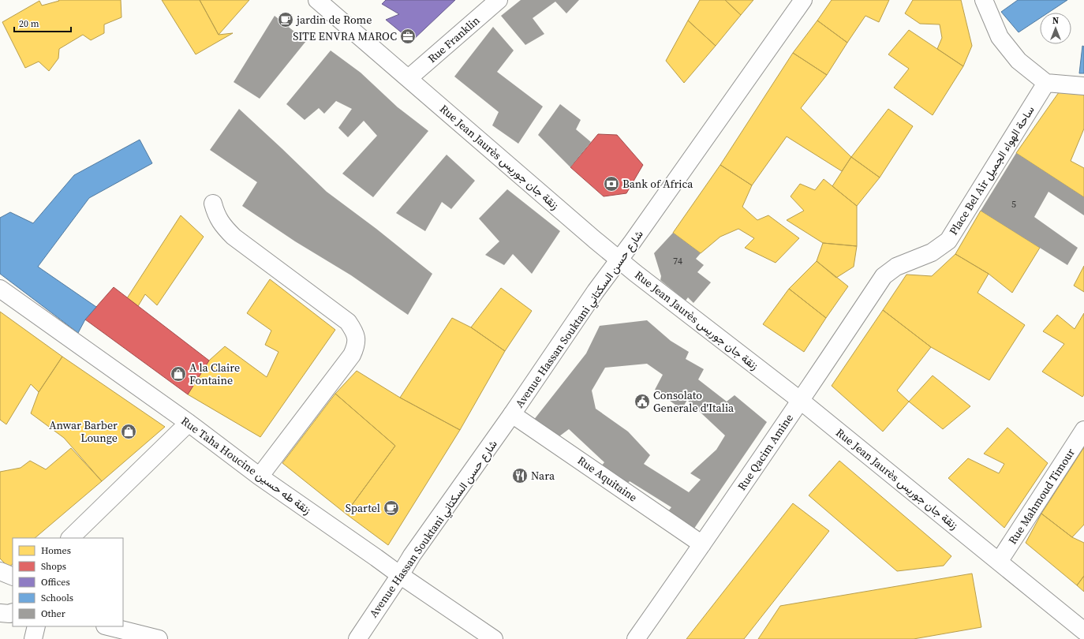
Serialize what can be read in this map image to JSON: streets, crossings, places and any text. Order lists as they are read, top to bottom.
{
  "streets": {
    "street": [
      "Rue Franklin",
      "Rue Jean Jaurès زنقة جان جوريس",
      "Place Bel Air ساحة الهواء الجميل",
      "Avenue Hassan Souktani شارع حسن السكتاني",
      "Rue Qacim Amine",
      "Rue Taha Houcine زنقة طه حسين",
      "Rue Aquitaine",
      "Rue Mahmoud Timour"
    ]
  },
  "crossings": [
    ["Rue Franklin", "Rue Jean Jaurès زنقة جان جوريس"],
    ["Rue Jean Jaurès زنقة جان جوريس", "Avenue Hassan Souktani شارع حسن السكتاني"],
    ["Rue Jean Jaurès زنقة جان جوريس", "Rue Qacim Amine"],
    ["Rue Jean Jaurès زنقة جان جوريس", "Rue Mahmoud Timour"],
    ["Place Bel Air ساحة الهواء الجميل", "Rue Qacim Amine"],
    ["Avenue Hassan Souktani شارع حسن السكتاني", "Rue Taha Houcine زنقة طه حسين"],
    ["Avenue Hassan Souktani شارع حسن السكتاني", "Rue Aquitaine"],
    ["Rue Qacim Amine", "Rue Aquitaine"]
  ],
  "places": {
    "cafe": ["jardin de Rome", "Spartel"],
    "office": ["SITE ENVRA MAROC"],
    "bank": ["Bank of Africa"],
    "shop": ["A la Claire Fontaine", "Anwar Barber Lounge"],
    "public building": ["Consolato Generale d'Italia"],
    "restaurant": ["Nara"]
  },
  "house_numbers": ["5", "74"],
  "legend": [
    "Homes",
    "Shops",
    "Offices",
    "Schools",
    "Other"
  ],
  "scale_bar": "20 m",
  "north": "top"
}
